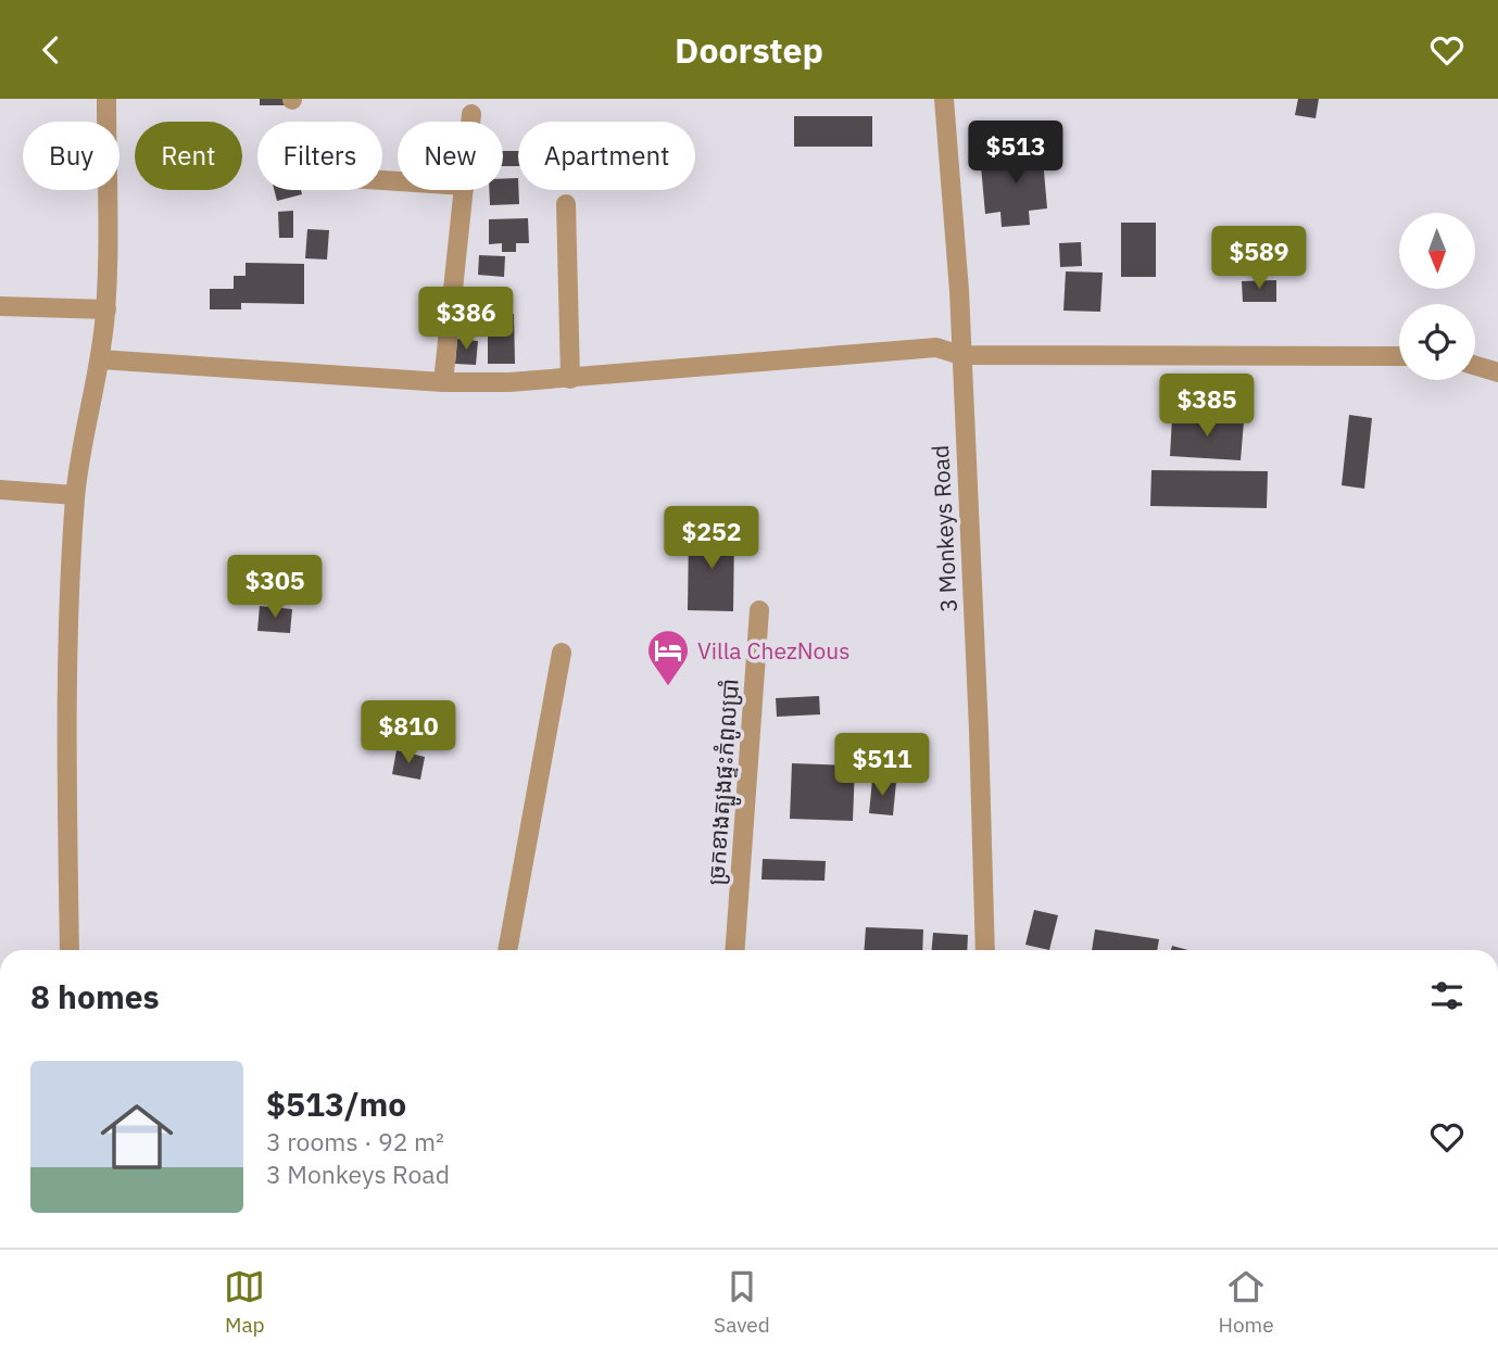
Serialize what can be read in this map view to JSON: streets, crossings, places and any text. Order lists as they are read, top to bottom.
{
  "streets": {
    "street": ["3 Monkeys Road", "ច្រកខាងត្បូងផ្ទះកំពូលប្រាំ"]
  },
  "places": {
    "hotel": ["Villa ChezNous"]
  },
  "north": "bottom",
  "page": {
    "header": "Doorstep",
    "price": [
      "$513",
      "$589",
      "$386",
      "$385",
      "$252",
      "$305",
      "$810",
      "$511"
    ],
    "chip": [
      "Buy",
      "Rent",
      "Filters",
      "New",
      "Apartment"
    ],
    "heading": "8 homes",
    "list": [
      {
        "name": "$513/mo",
        "note": "3 rooms · 92 m² · 3 Monkeys Road"
      }
    ],
    "tabs": ["Map", "Saved", "Home"]
  }
}
